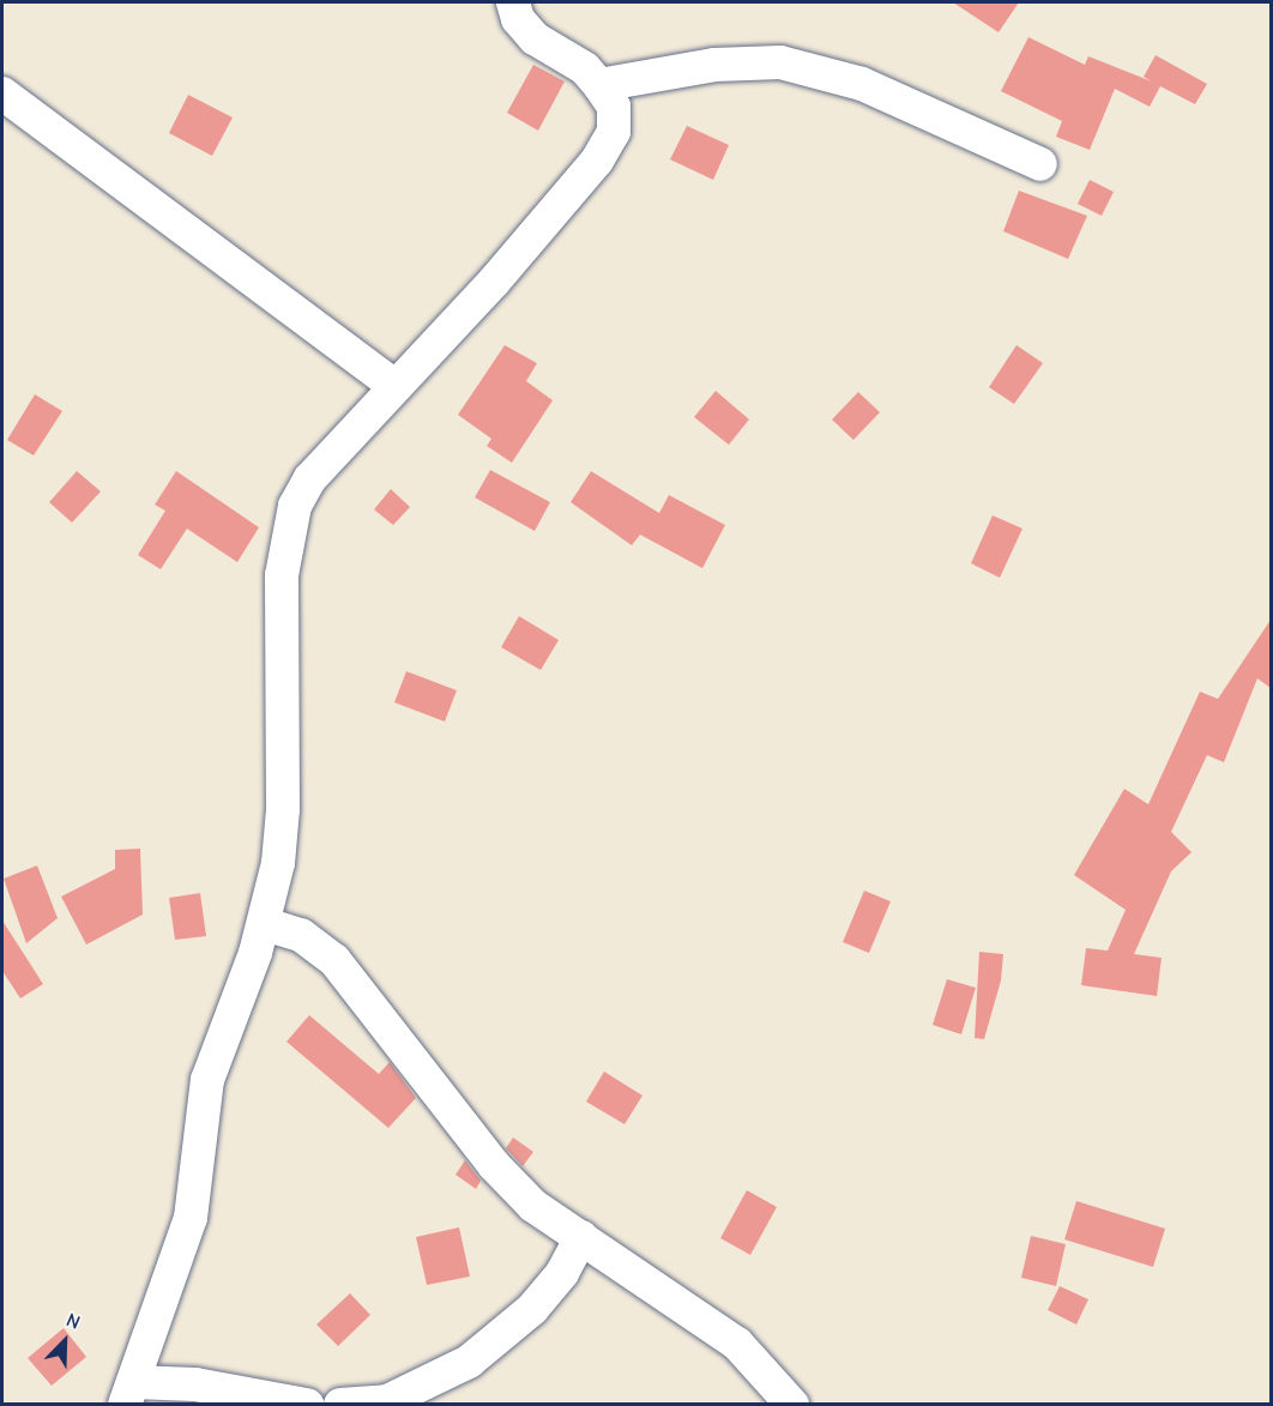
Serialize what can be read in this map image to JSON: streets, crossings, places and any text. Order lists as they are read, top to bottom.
{
  "north": "top right"
}
